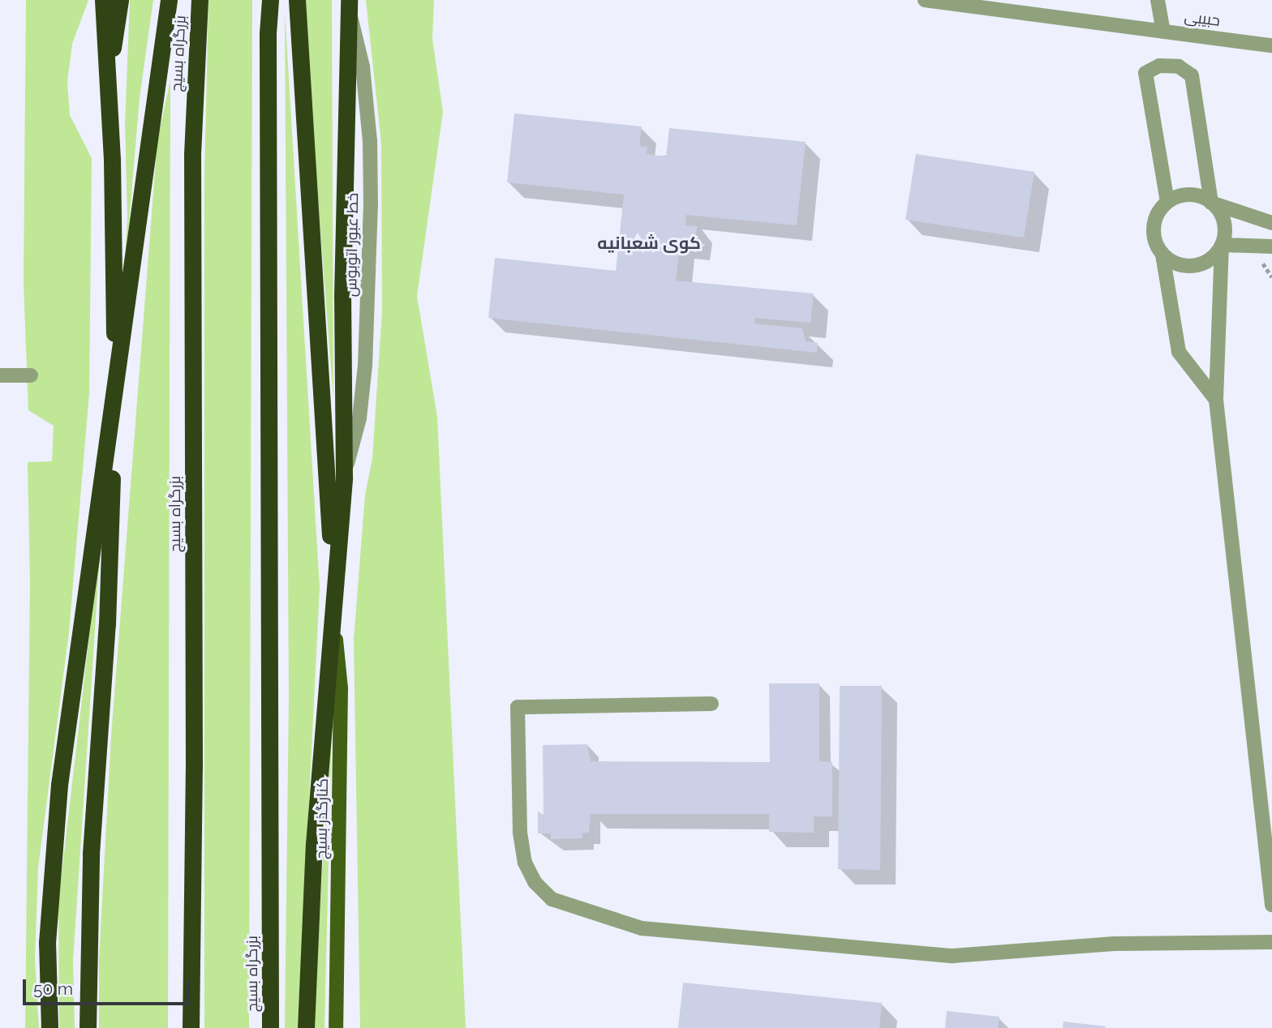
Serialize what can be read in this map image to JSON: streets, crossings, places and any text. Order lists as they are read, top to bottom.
{
  "streets": {
    "highway": ["بزرگراه بسیج"],
    "main road": ["کنارگذر بسیج"],
    "street": ["حبیبی", "خط عبور اتوبوس"]
  },
  "districts": ["کوی شعبانیه"],
  "scale_bar": "50 m"
}
